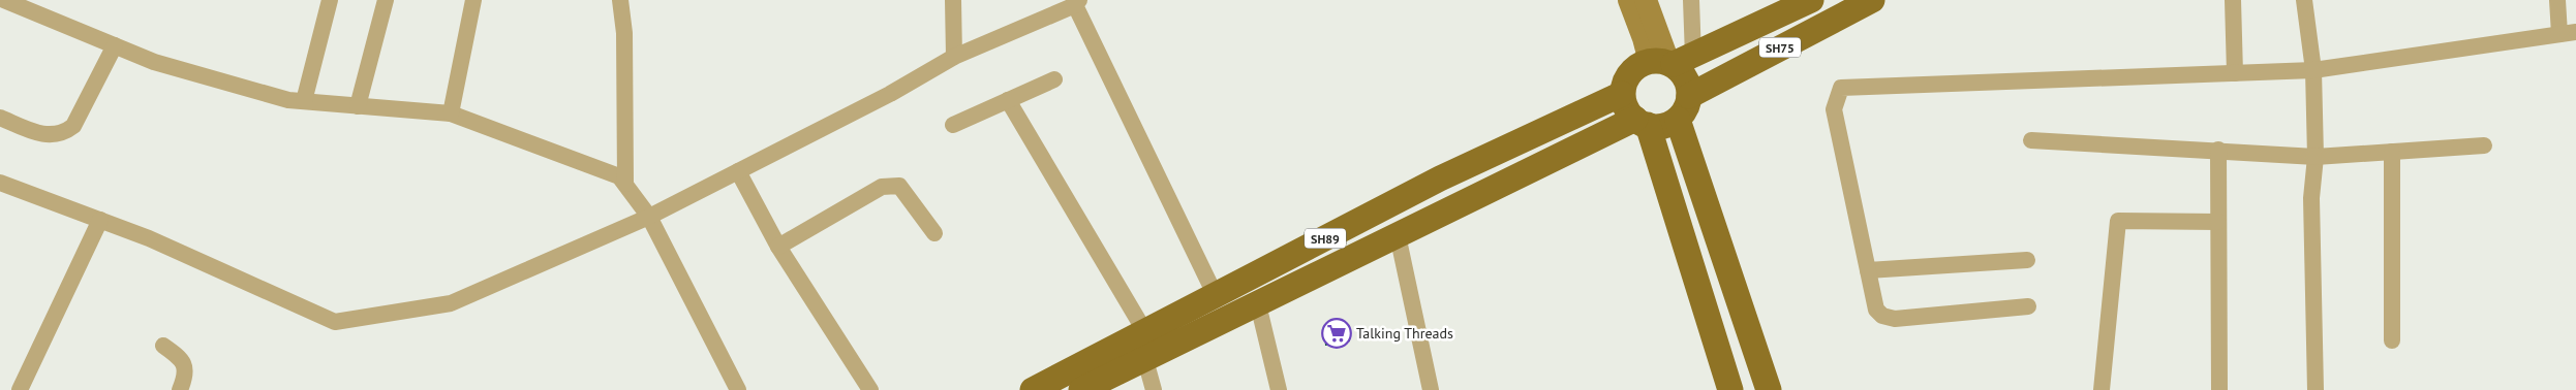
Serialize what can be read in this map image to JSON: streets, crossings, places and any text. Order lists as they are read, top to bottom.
{
  "streets": {
    "main road": ["SH75", "SH89"]
  },
  "crossings": [
    ["SH75", "SH89"]
  ],
  "places": {
    "supermarket": ["Talking Threads"]
  }
}
